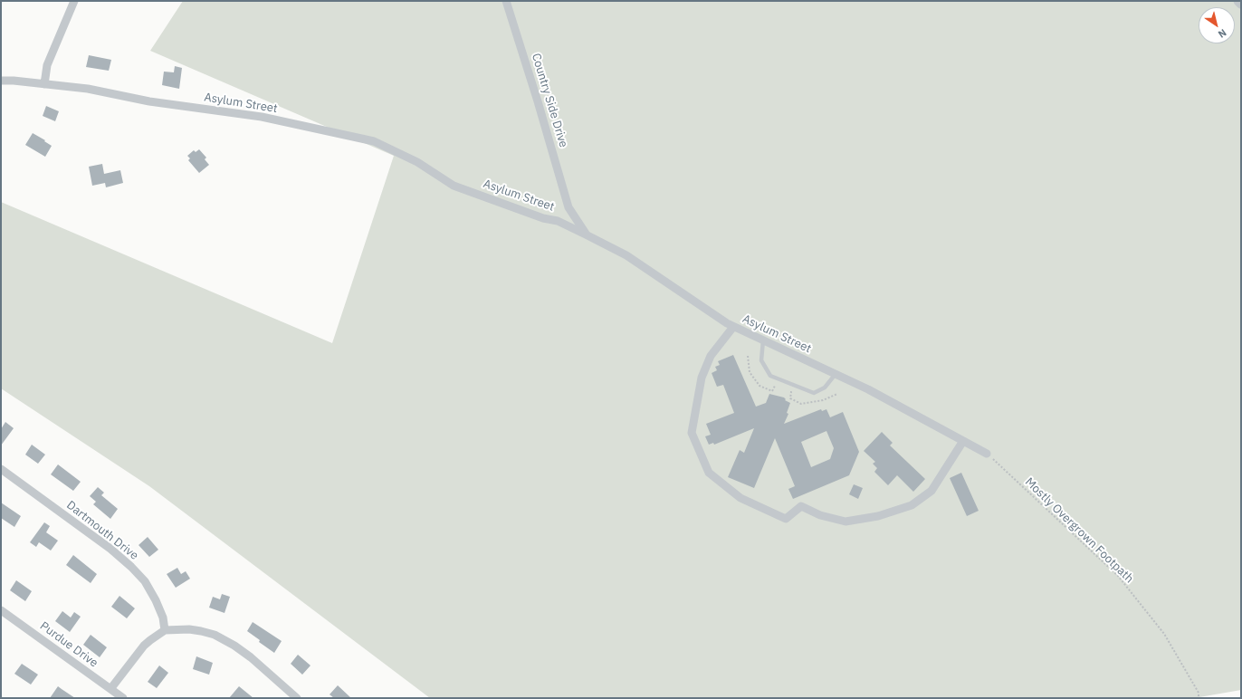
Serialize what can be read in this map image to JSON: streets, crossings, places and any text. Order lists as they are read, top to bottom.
{
  "streets": {
    "street": [
      "Country Side Drive",
      "Asylum Street",
      "Dartmouth Drive",
      "Purdue Drive"
    ],
    "path": ["Mostly Overgrown Footpath"]
  },
  "crossings": [
    ["Country Side Drive", "Asylum Street"],
    ["Asylum Street", "Mostly Overgrown Footpath"]
  ],
  "north": "bottom right"
}
